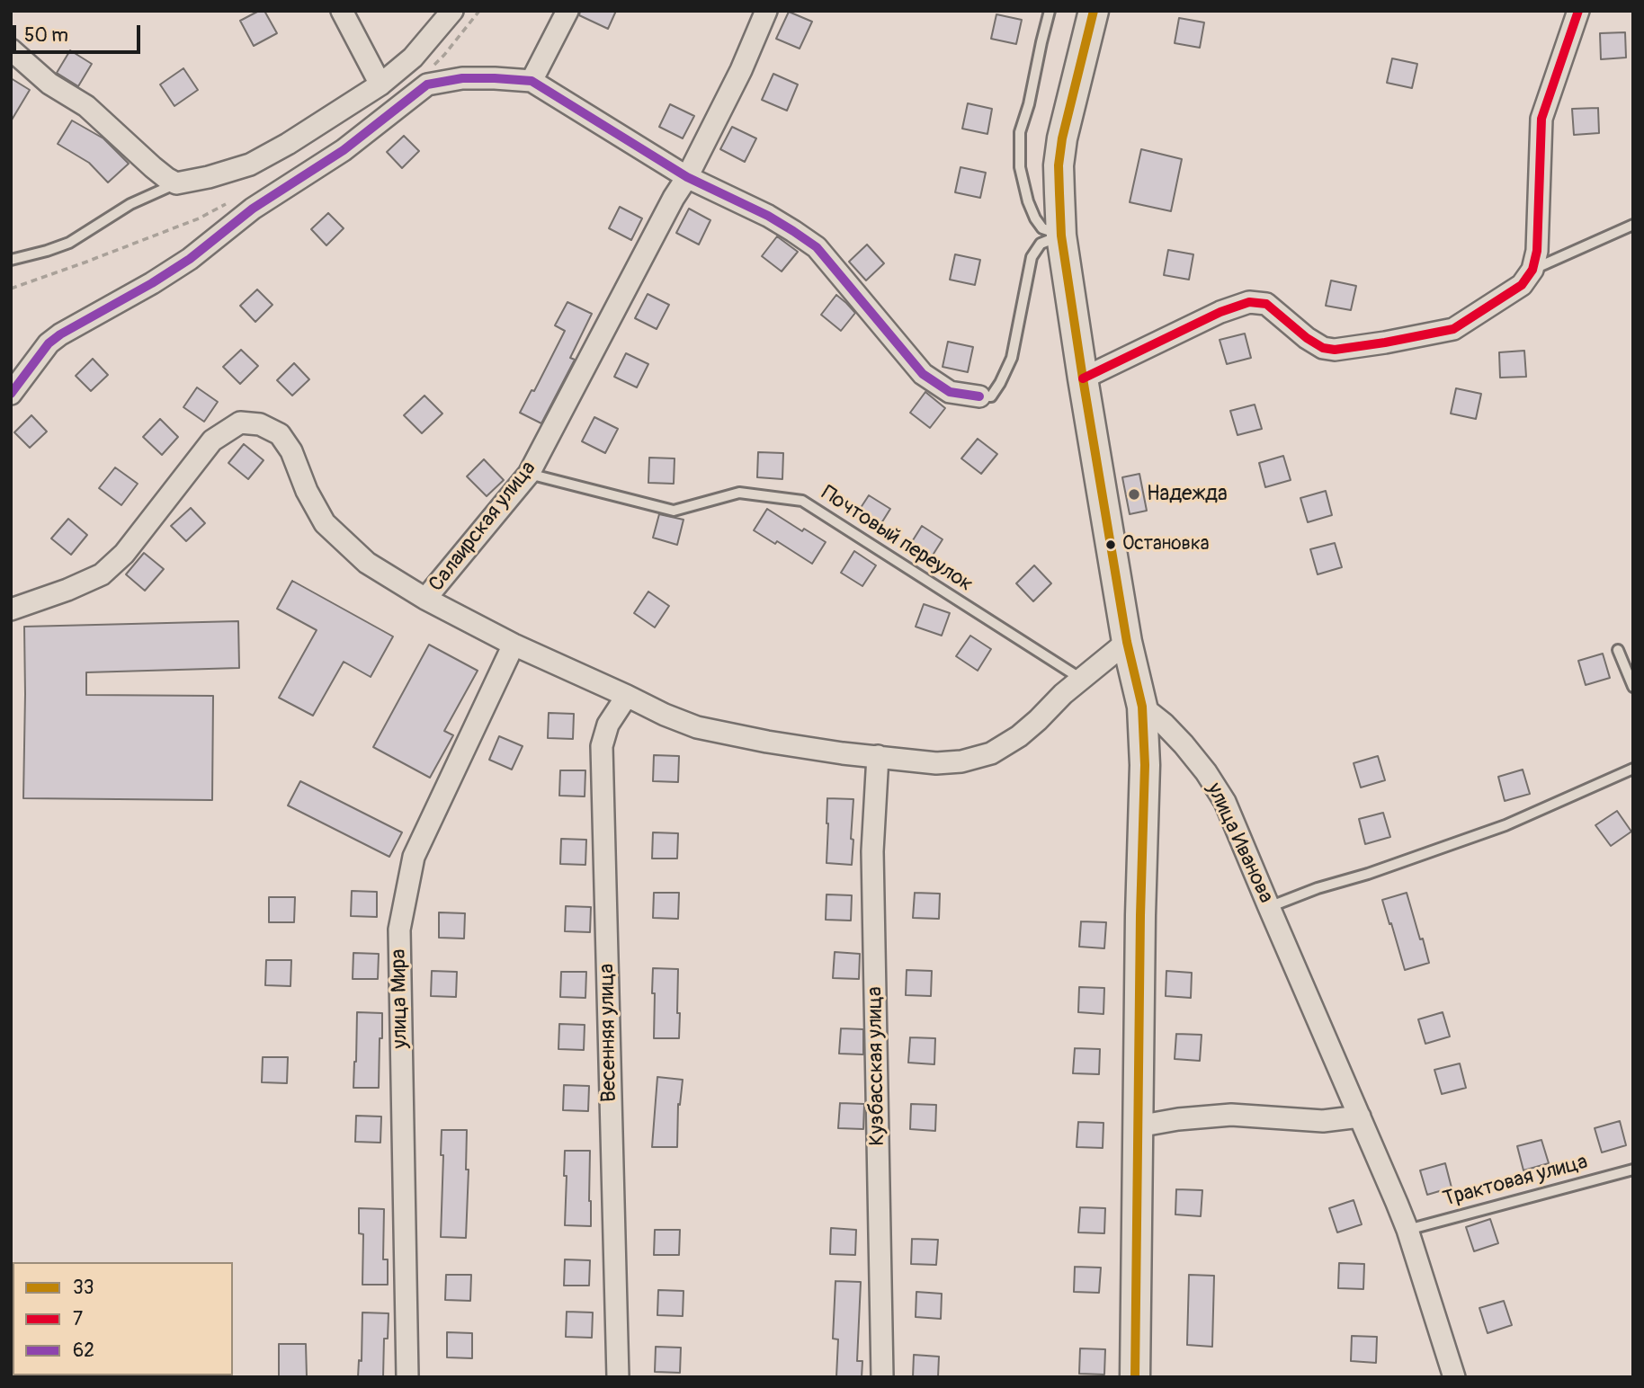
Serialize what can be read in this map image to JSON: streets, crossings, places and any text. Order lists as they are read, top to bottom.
{
  "streets": {
    "street": [
      "Салаирская улица",
      "улица Иванова",
      "улица Мира",
      "Весенняя улица",
      "Кузбасская улица"
    ],
    "lane": ["Почтовый переулок", "Трактовая улица"]
  },
  "crossings": [
    ["Салаирская улица", "Почтовый переулок"],
    ["улица Иванова", "Трактовая улица"]
  ],
  "places": ["Надежда", "Остановка"],
  "lines": ["transit line 33", "transit line 7", "transit line 62"],
  "legend": ["33", "7", "62"],
  "scale_bar": "50 m"
}
